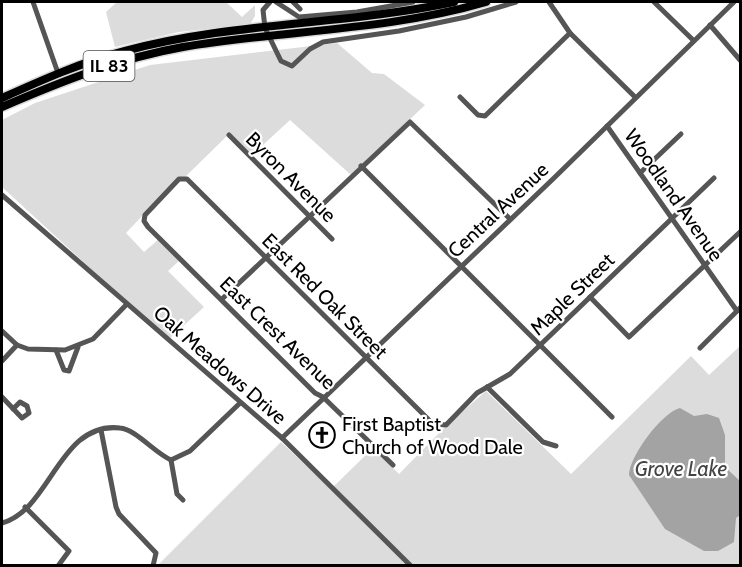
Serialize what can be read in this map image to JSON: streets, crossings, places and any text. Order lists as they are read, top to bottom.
{
  "streets": {
    "highway": ["IL 83"],
    "street": [
      "Byron Avenue",
      "Woodland Avenue",
      "Central Avenue",
      "Maple Street",
      "East Red Oak Street",
      "East Crest Avenue",
      "Oak Meadows Drive"
    ]
  },
  "crossings": [
    ["Woodland Avenue", "Central Avenue"],
    ["Woodland Avenue", "Maple Street"],
    ["Central Avenue", "East Red Oak Street"],
    ["Central Avenue", "East Crest Avenue"],
    ["Central Avenue", "Oak Meadows Drive"],
    ["Maple Street", "East Red Oak Street"],
    ["East Red Oak Street", "East Crest Avenue"]
  ],
  "water": ["Grove Lake"],
  "places": {
    "church": ["First Baptist Church of Wood Dale"]
  }
}
